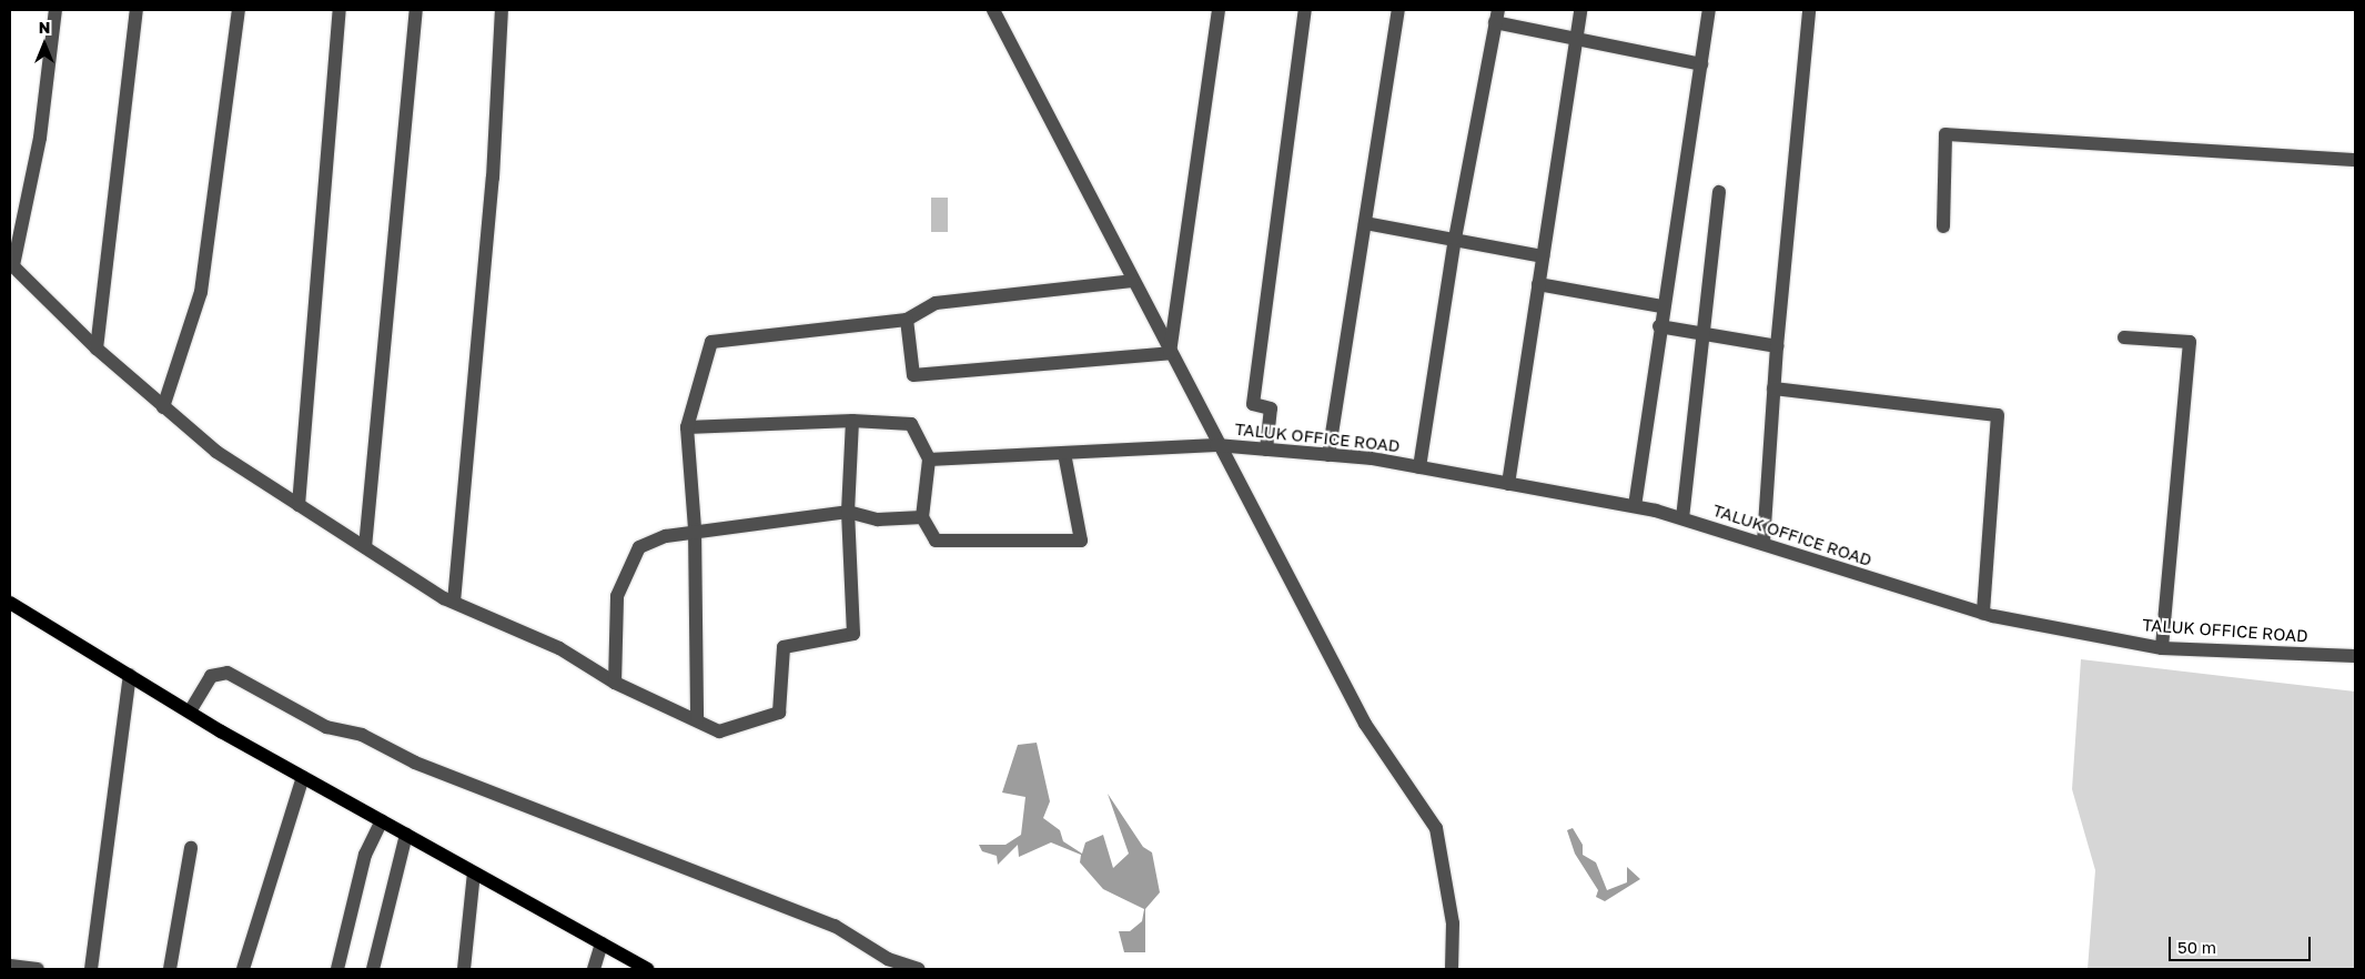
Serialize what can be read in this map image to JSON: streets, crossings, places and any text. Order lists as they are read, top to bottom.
{
  "streets": {
    "street": ["TALUK OFFICE ROAD"]
  },
  "scale_bar": "50 m",
  "north": "top"
}
